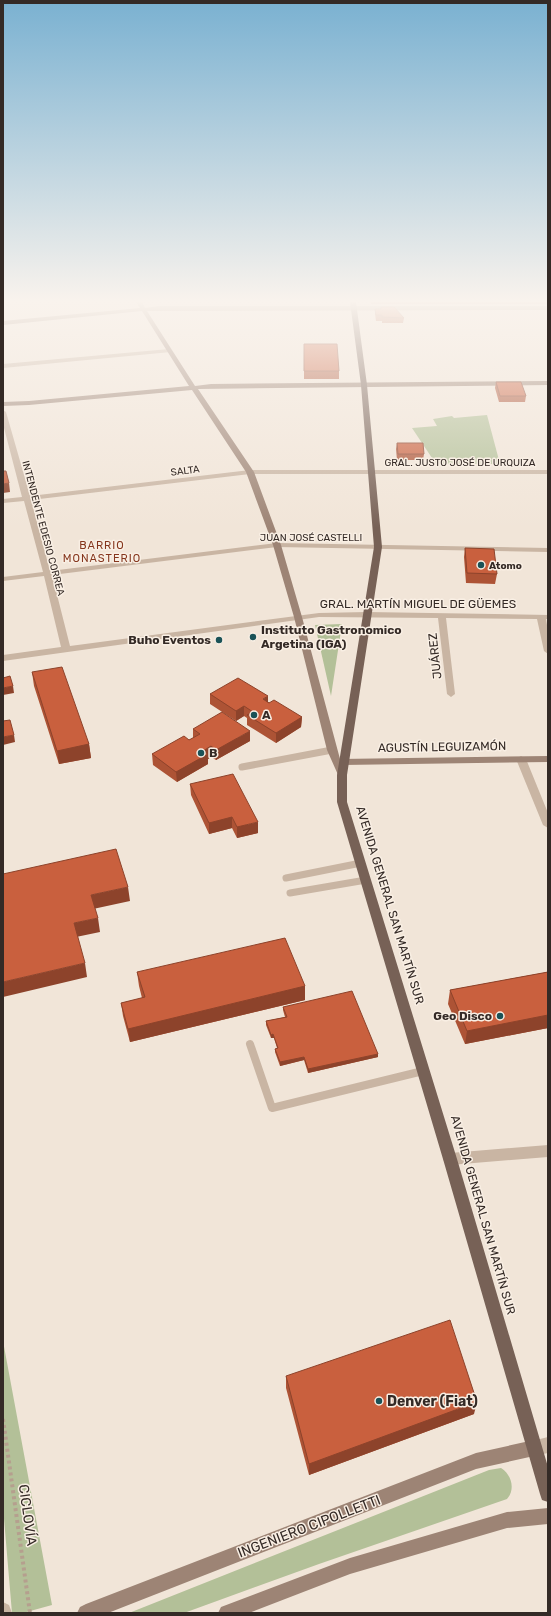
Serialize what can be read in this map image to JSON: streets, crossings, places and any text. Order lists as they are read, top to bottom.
{
  "streets": {
    "main road": ["AVENIDA GENERAL SAN MARTÍN SUR"],
    "street": [
      "GRAL. JUSTO JOSÉ DE URQUIZA",
      "SALTA",
      "INTENDENTE EDESIO CORREA",
      "JUAN JOSÉ CASTELLI",
      "GRAL. MARTÍN MIGUEL DE GÜEMES",
      "JUÁREZ",
      "AGUSTÍN LEGUIZAMÓN",
      "INGENIERO CIPOLLETTI"
    ],
    "path": ["CICLOVÍA"]
  },
  "crossings": [
    ["GRAL. JUSTO JOSÉ DE URQUIZA", "SALTA"],
    ["SALTA", "INTENDENTE EDESIO CORREA"],
    ["INTENDENTE EDESIO CORREA", "JUAN JOSÉ CASTELLI"],
    ["INTENDENTE EDESIO CORREA", "GRAL. MARTÍN MIGUEL DE GÜEMES"],
    ["GRAL. MARTÍN MIGUEL DE GÜEMES", "JUÁREZ"],
    ["AVENIDA GENERAL SAN MARTÍN SUR", "INGENIERO CIPOLLETTI"]
  ],
  "districts": ["BARRIO MONASTERIO"],
  "places": [
    "Atomo",
    "Instituto Gastronomico Argetina (IGA)",
    "Buho Eventos",
    "A",
    "B",
    "Geo Disco",
    "Denver (Fiat)"
  ]
}
